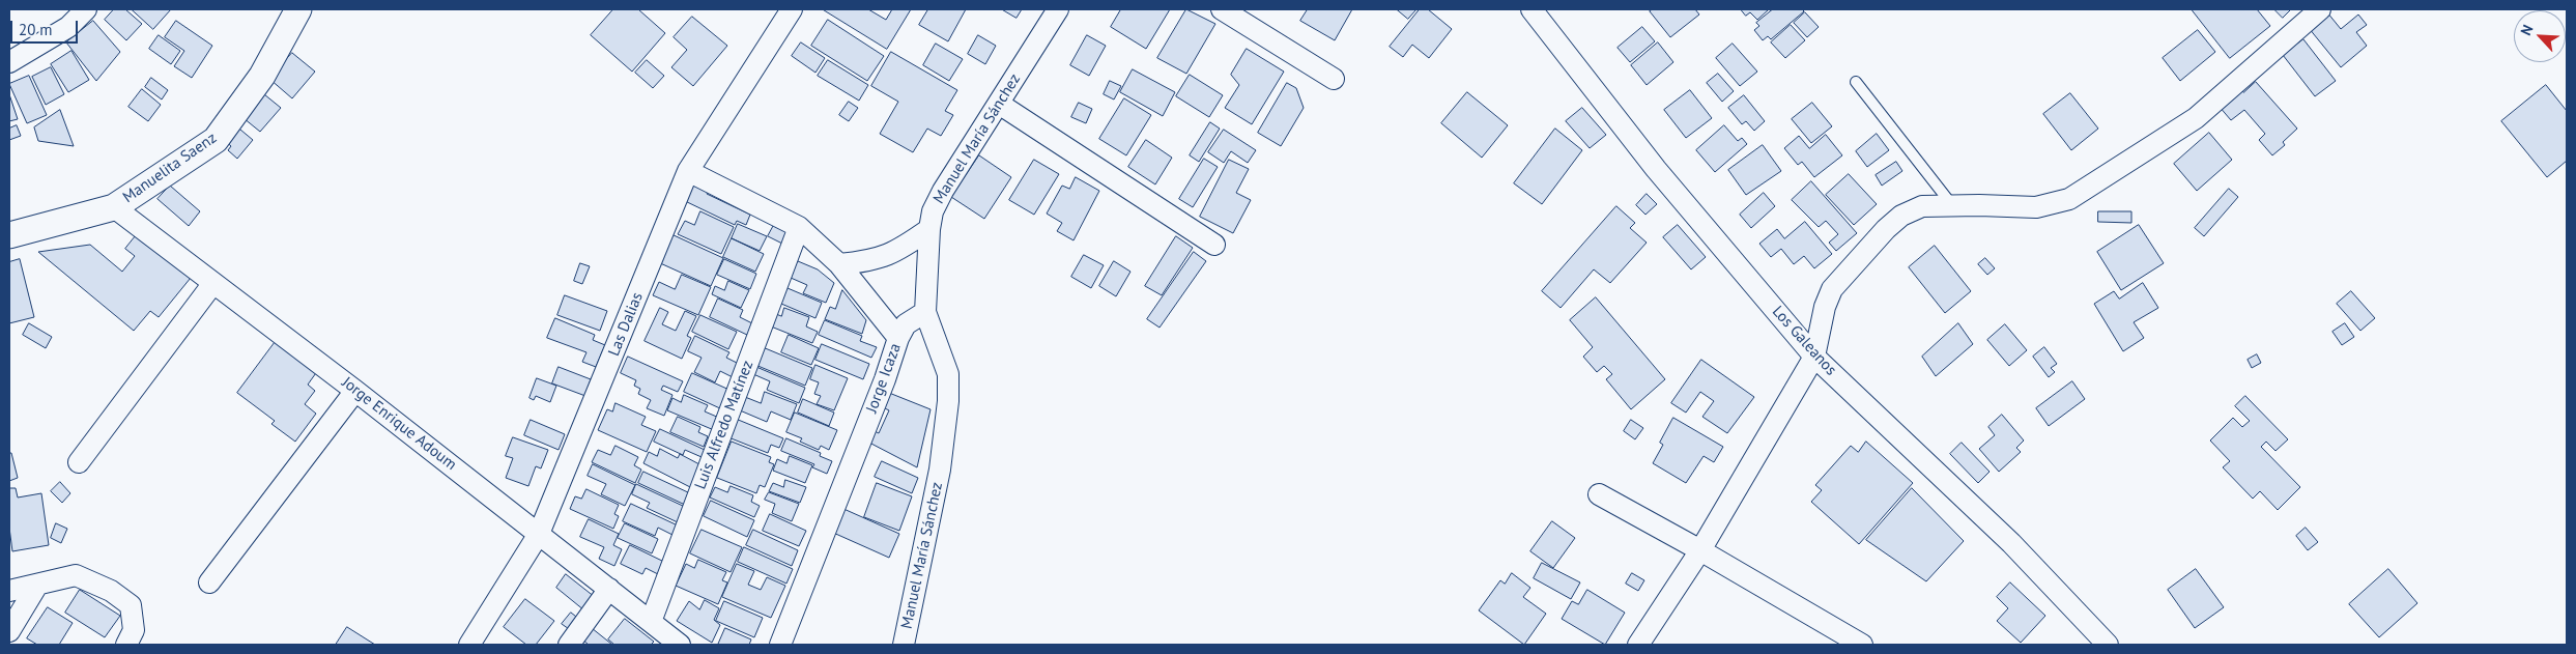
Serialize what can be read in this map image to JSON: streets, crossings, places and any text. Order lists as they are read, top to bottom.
{
  "streets": {
    "street": [
      "Manuel María Sánchez",
      "Manuelita Saenz",
      "Las Dalias",
      "Los Galeanos",
      "Jorge Icaza",
      "Jorge Enrique Adoum",
      "Luis Alfredo Matínez"
    ]
  },
  "crossings": [
    ["Manuelita Saenz", "Jorge Enrique Adoum"],
    ["Las Dalias", "Jorge Icaza"],
    ["Las Dalias", "Jorge Enrique Adoum"],
    ["Jorge Icaza", "Luis Alfredo Matínez"],
    ["Jorge Enrique Adoum", "Luis Alfredo Matínez"]
  ],
  "scale_bar": "20 m",
  "north": "top left"
}
